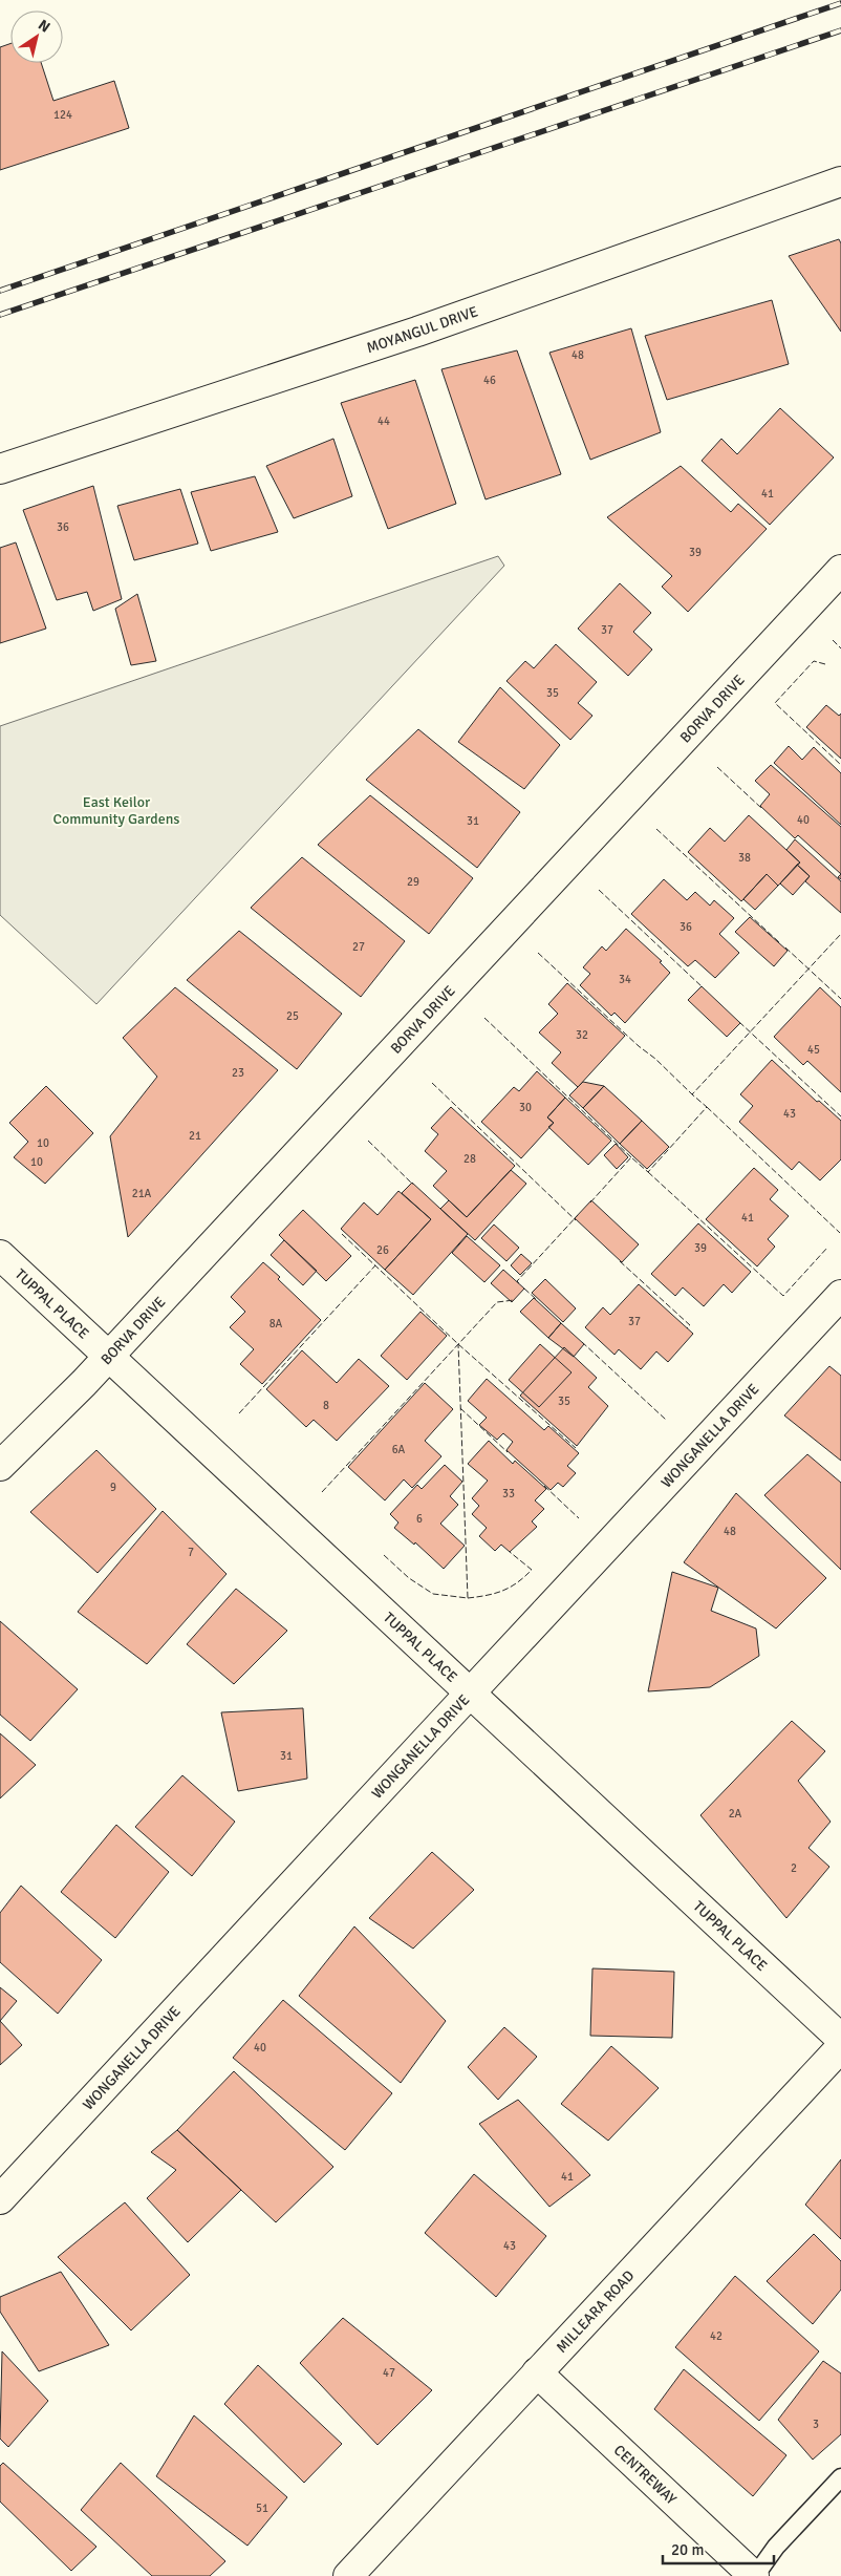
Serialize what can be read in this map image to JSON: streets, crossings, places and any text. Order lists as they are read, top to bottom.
{
  "streets": {
    "street": [
      "MOYANGUL DRIVE",
      "BORVA DRIVE",
      "TUPPAL PLACE",
      "WONGANELLA DRIVE",
      "MILLEARA ROAD",
      "CENTREWAY"
    ]
  },
  "crossings": [
    ["BORVA DRIVE", "TUPPAL PLACE"],
    ["TUPPAL PLACE", "WONGANELLA DRIVE"],
    ["MILLEARA ROAD", "CENTREWAY"]
  ],
  "parks": ["East Keilor Community Gardens"],
  "house_numbers": [
    "124",
    "48",
    "46",
    "44",
    "41",
    "36",
    "39",
    "37",
    "35",
    "40",
    "31",
    "38",
    "29",
    "36",
    "27",
    "34",
    "25",
    "32",
    "45",
    "23",
    "30",
    "43",
    "21",
    "10",
    "28",
    "10",
    "21A",
    "41",
    "39",
    "26",
    "37",
    "8A",
    "35",
    "8",
    "6A",
    "9",
    "33",
    "6",
    "48",
    "7",
    "31",
    "2A",
    "2",
    "40",
    "41",
    "43",
    "42",
    "47",
    "3",
    "51"
  ],
  "scale_bar": "20 m",
  "north": "top right"
}
